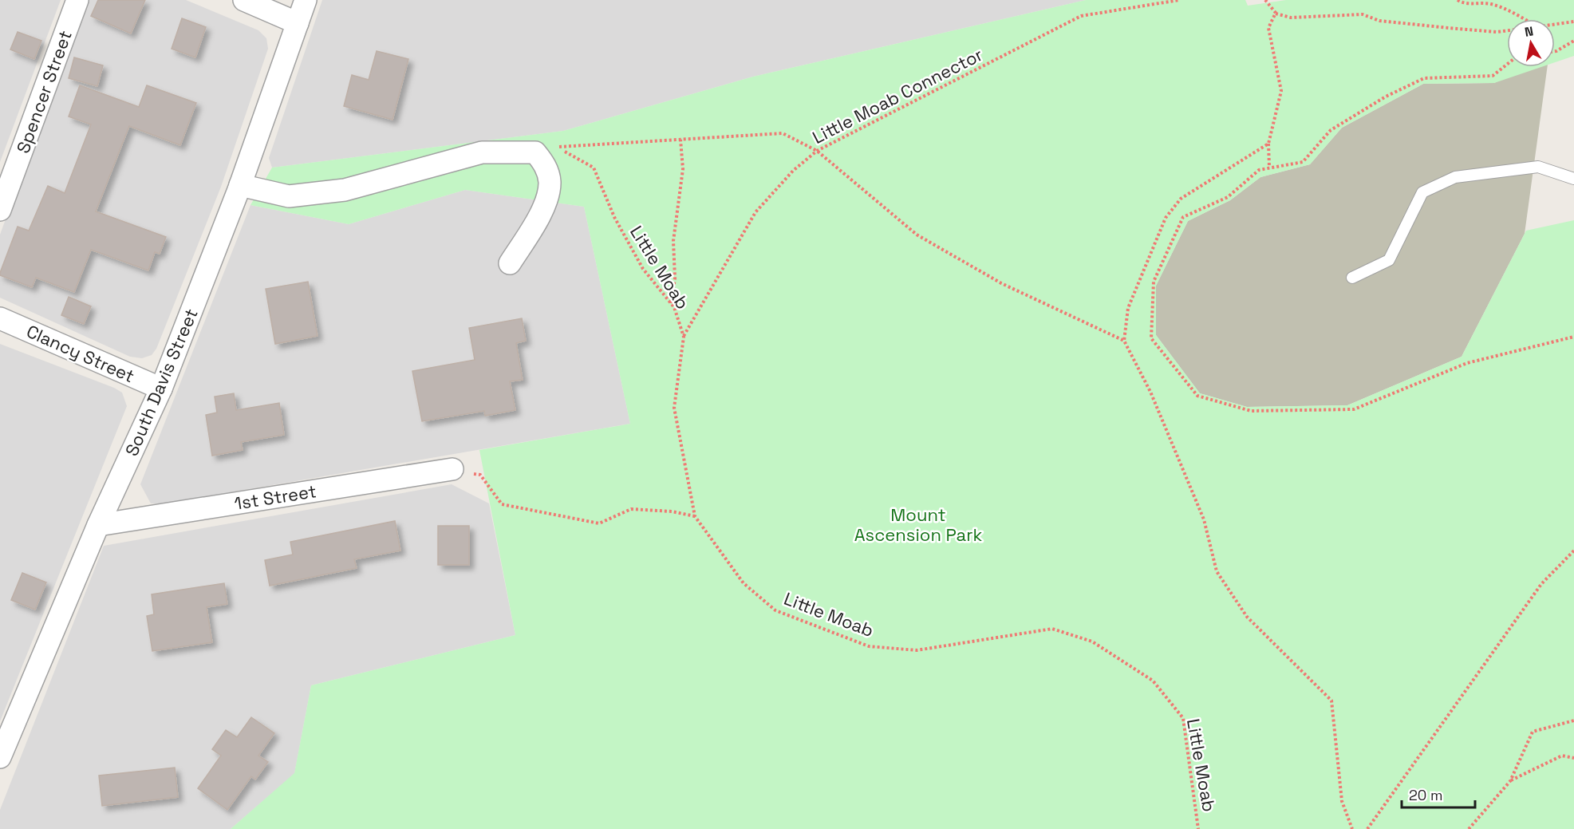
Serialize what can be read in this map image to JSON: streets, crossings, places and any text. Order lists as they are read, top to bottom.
{
  "streets": {
    "street": [
      "Spencer Street",
      "Clancy Street",
      "South Davis Street",
      "1st Street"
    ],
    "path": ["Little Moab Connector", "Little Moab"]
  },
  "crossings": [
    ["Little Moab Connector", "Little Moab"],
    ["Clancy Street", "South Davis Street"],
    ["South Davis Street", "1st Street"]
  ],
  "parks": ["Mount Ascension Park"],
  "scale_bar": "20 m",
  "north": "top"
}
